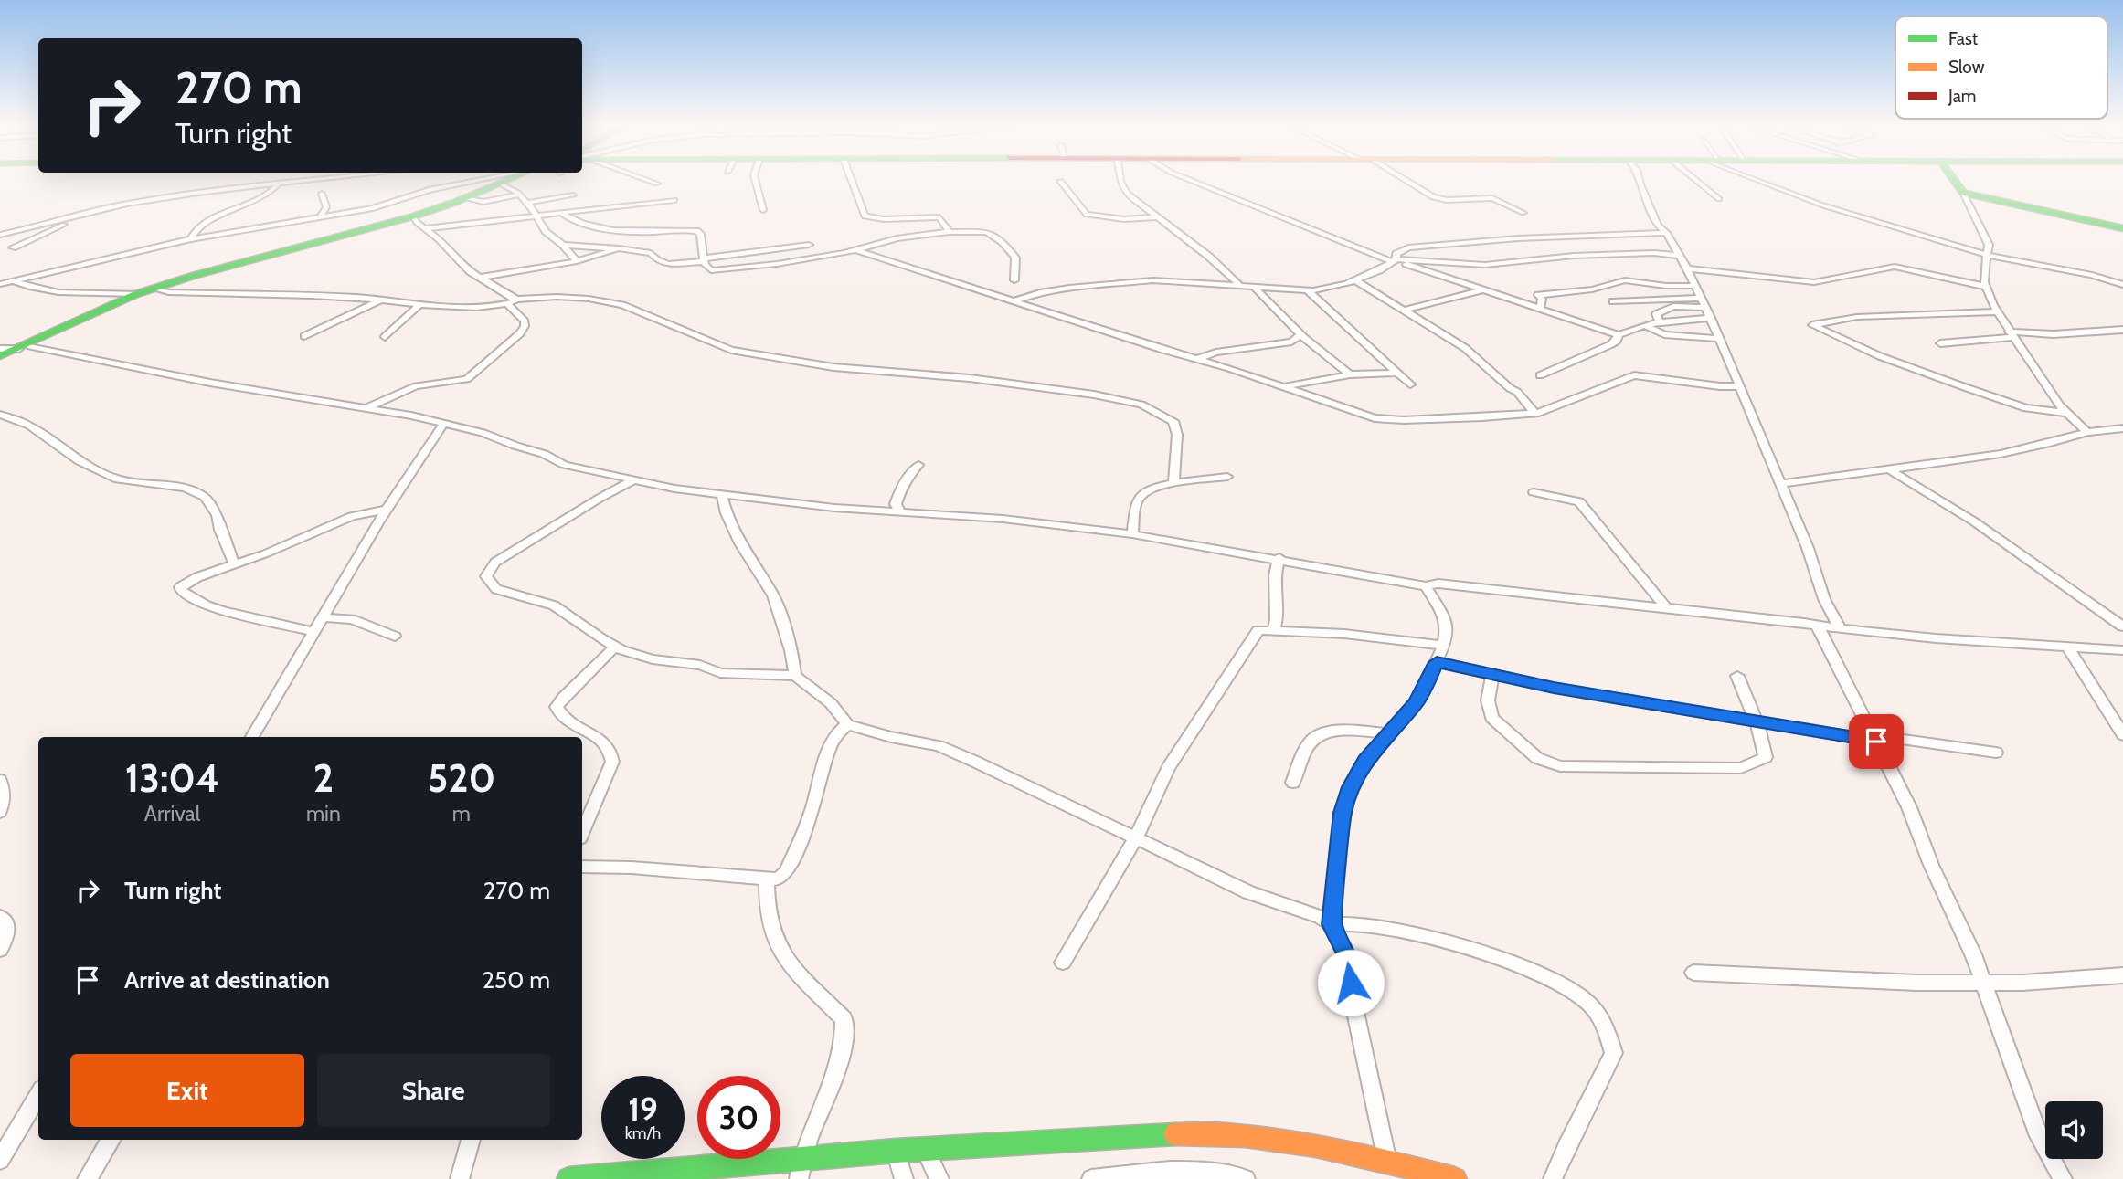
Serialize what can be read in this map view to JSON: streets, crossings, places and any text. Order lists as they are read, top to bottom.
{
  "legend": ["Fast", "Slow", "Jam"],
  "page": {
    "turn": ["270 m", "Turn right"],
    "eta": [
      "13:04",
      "Arrival",
      "2",
      "min",
      "520",
      "m"
    ],
    "list": [
      {
        "name": "Turn right",
        "value": "270 m"
      },
      {
        "name": "Arrive at destination",
        "value": "250 m"
      }
    ],
    "buttons": ["Exit", "Share"],
    "speed": "19 km/h",
    "limit": "30"
  }
}
